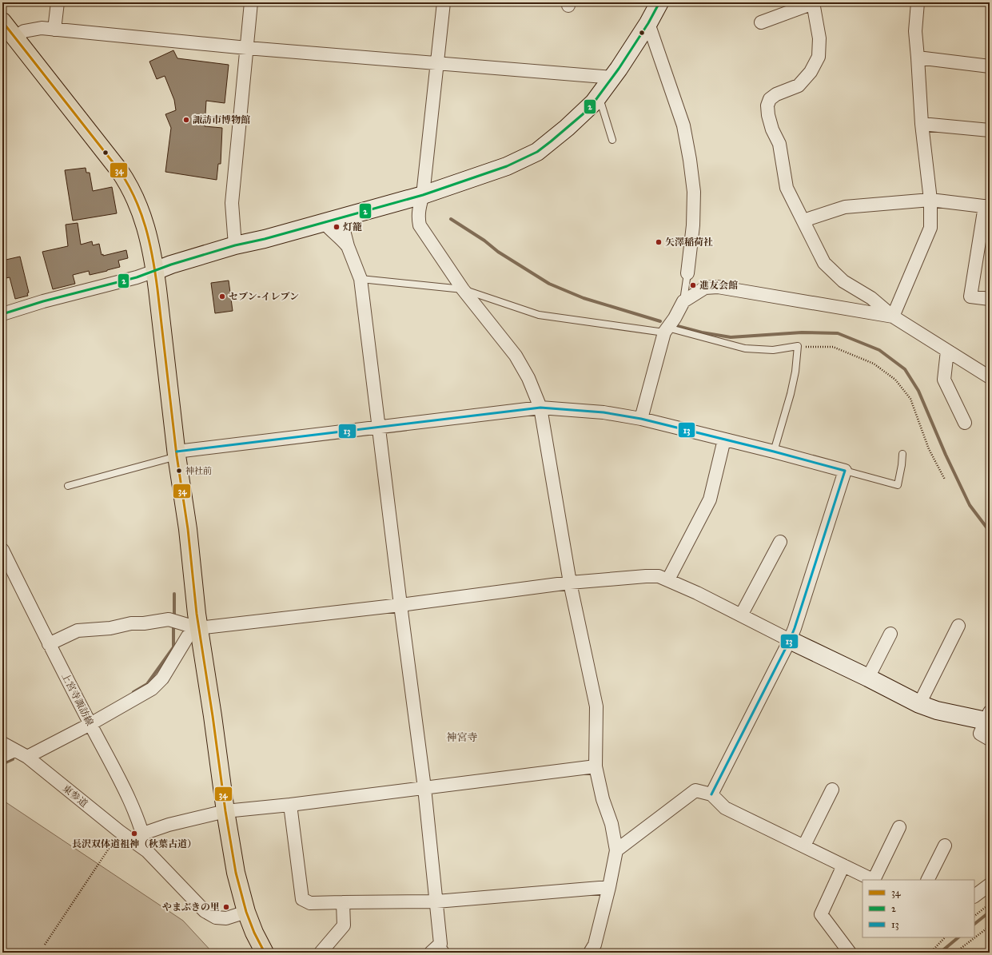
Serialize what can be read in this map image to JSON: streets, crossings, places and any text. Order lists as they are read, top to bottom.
{
  "streets": {
    "street": ["上宮寺諏訪線", "東参道"]
  },
  "crossings": [
    ["上宮寺諏訪線", "東参道"]
  ],
  "districts": ["神宮寺"],
  "places": [
    "諏訪市博物館",
    "灯籠",
    "矢澤稲荷社",
    "進友会館",
    "セブン-イレブン",
    "神社前",
    "長沢双体道祖神（秋葉古道）",
    "やまぶきの里"
  ],
  "lines": ["transit line 2", "transit line 34", "transit line 13"],
  "legend": ["34", "2", "13"]
}
